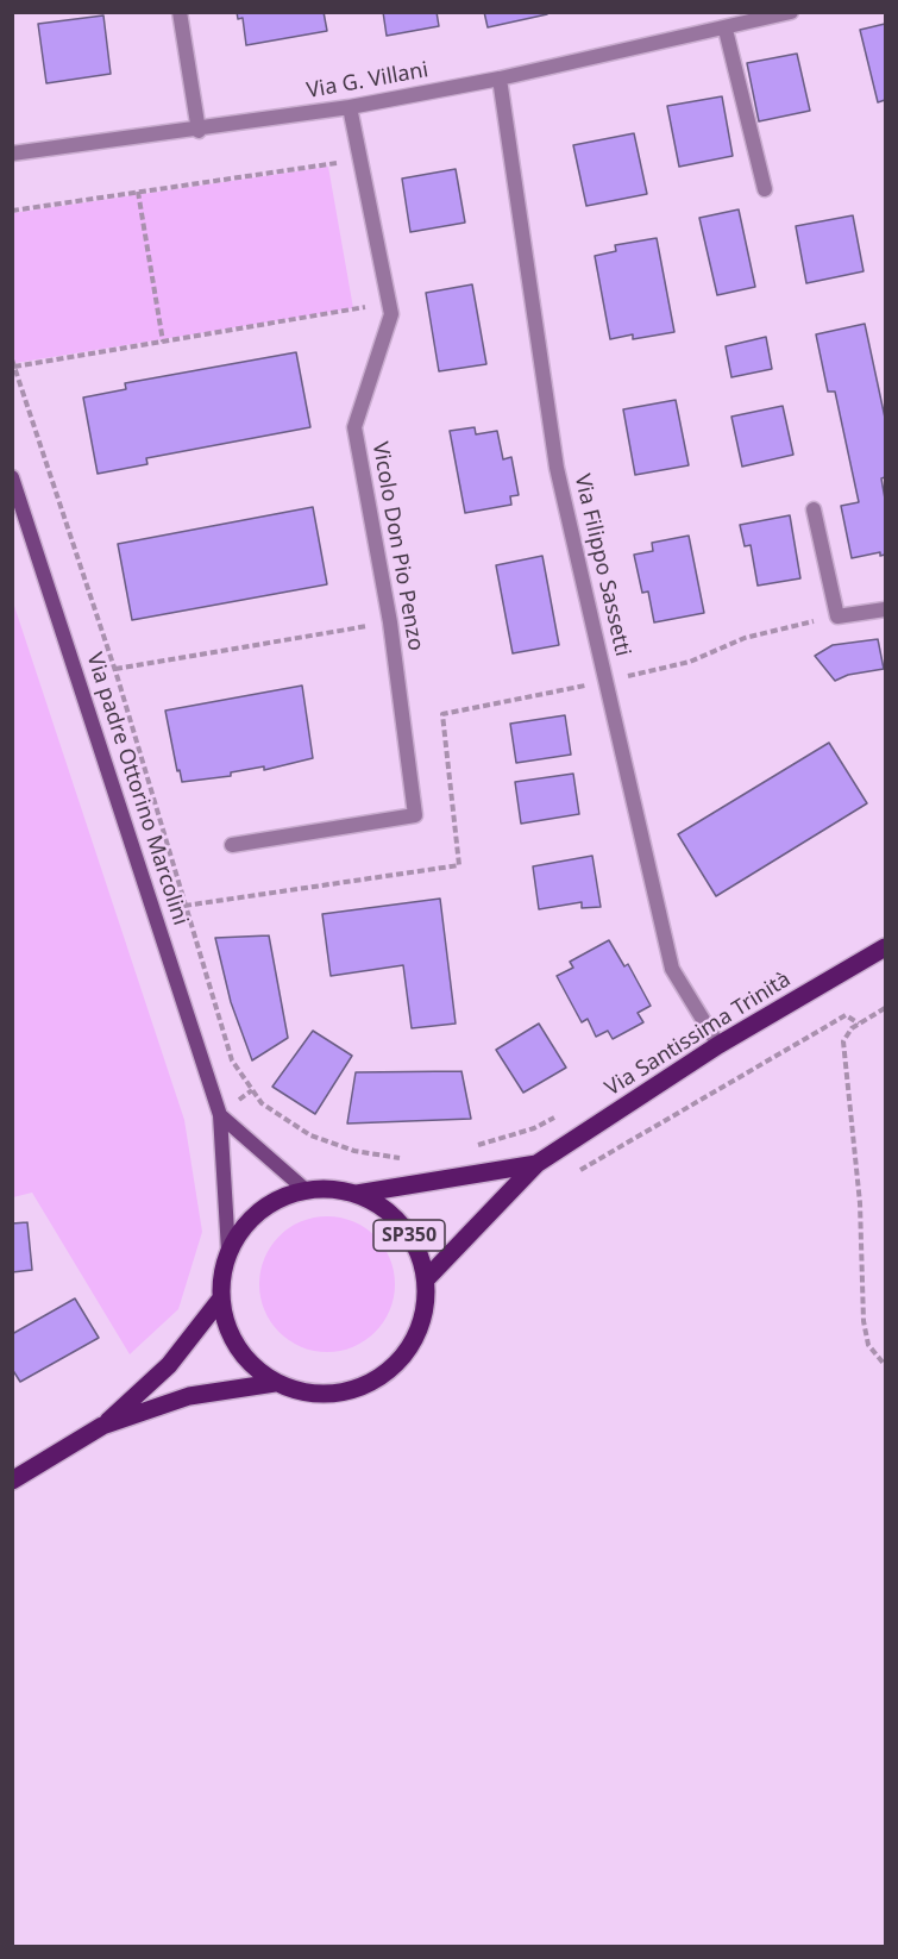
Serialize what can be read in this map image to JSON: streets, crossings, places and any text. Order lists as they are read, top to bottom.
{
  "streets": {
    "main road": ["Via padre Ottorino Marcolini", "Via Santissima Trinità", "SP350"],
    "street": ["Via G. Villani", "Vicolo Don Pio Penzo", "Via Filippo Sassetti"]
  },
  "crossings": [
    ["Via G. Villani", "Vicolo Don Pio Penzo"],
    ["Via G. Villani", "Via Filippo Sassetti"],
    ["Via Filippo Sassetti", "Via Santissima Trinità"],
    ["Via padre Ottorino Marcolini", "Via Santissima Trinità"]
  ]
}
